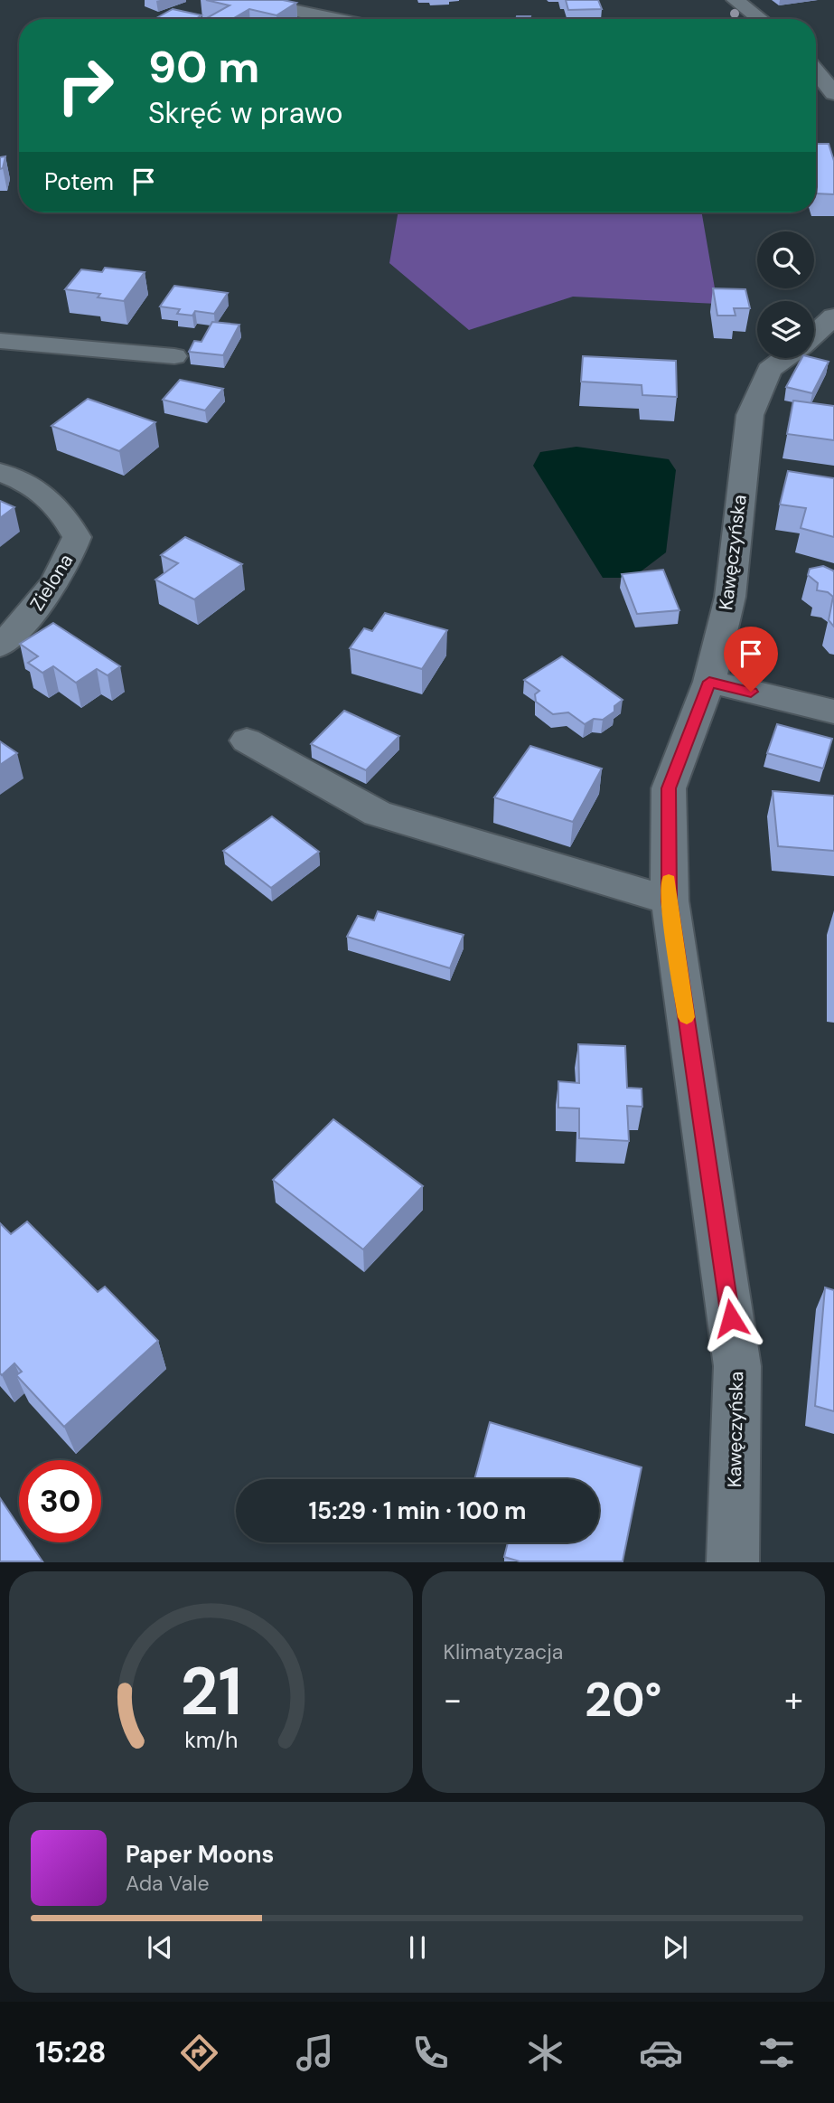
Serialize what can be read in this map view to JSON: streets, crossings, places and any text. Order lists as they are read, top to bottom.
{
  "streets": {
    "street": ["Kawęczyńska", "Zielona"]
  },
  "page": {
    "turn": ["90 m", "Skręć w prawo"],
    "then": "Potem",
    "limit": "30",
    "trip": "15:29 · 1 min · 100 m",
    "tile": "Klimatyzacja",
    "heat": ["−", "20°", "+"],
    "song": ["Paper Moons", "Ada Vale"],
    "tabs": "15:28",
    "gauge": ["21", "km/h"]
  }
}
